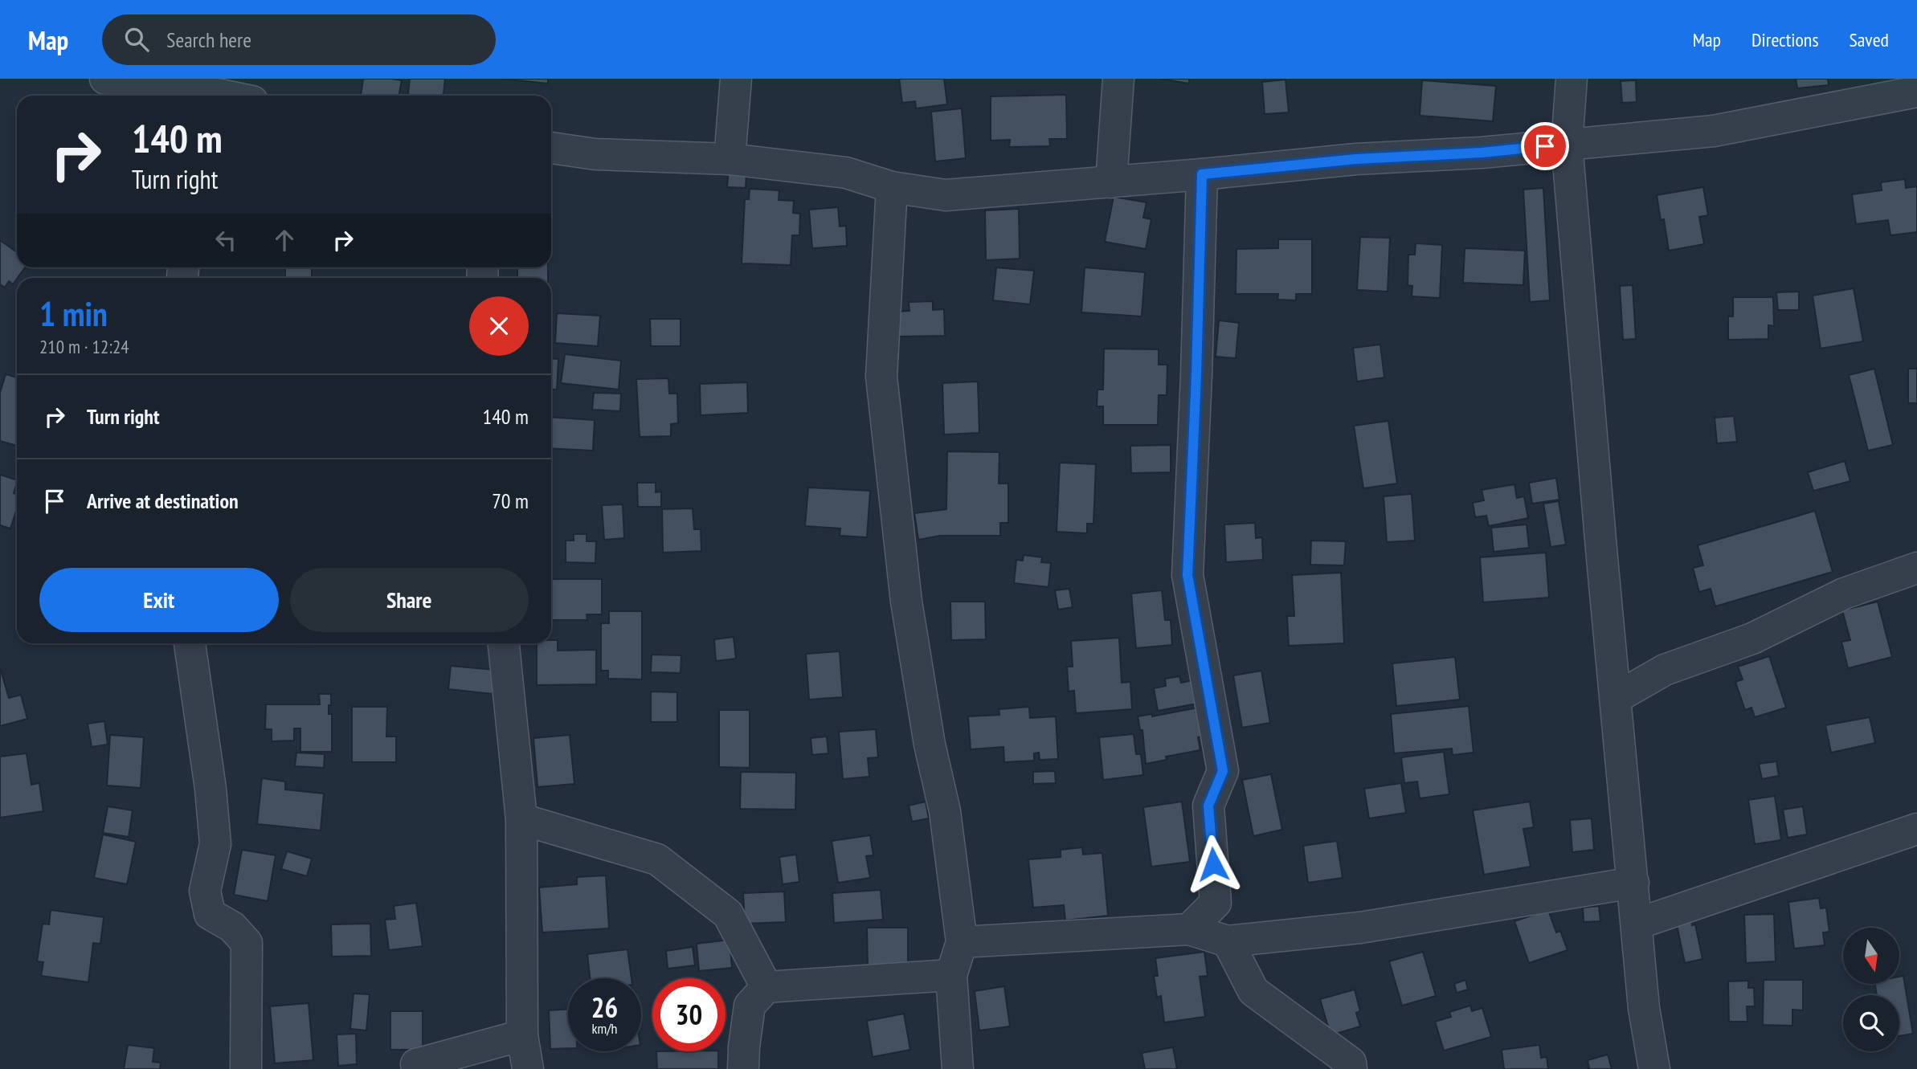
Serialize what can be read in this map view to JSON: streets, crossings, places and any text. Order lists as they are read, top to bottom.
{
  "north": "bottom",
  "page": {
    "header": "Map",
    "search": "Search here",
    "nav": ["Map", "Directions", "Saved"],
    "turn": ["140 m", "Turn right"],
    "heading": ["1 min", "210 m · 12:24"],
    "list": [
      {
        "name": "Turn right",
        "value": "140 m"
      },
      {
        "name": "Arrive at destination",
        "value": "70 m"
      }
    ],
    "buttons": ["Exit", "Share"],
    "speed": "26 km/h",
    "limit": "30"
  }
}
